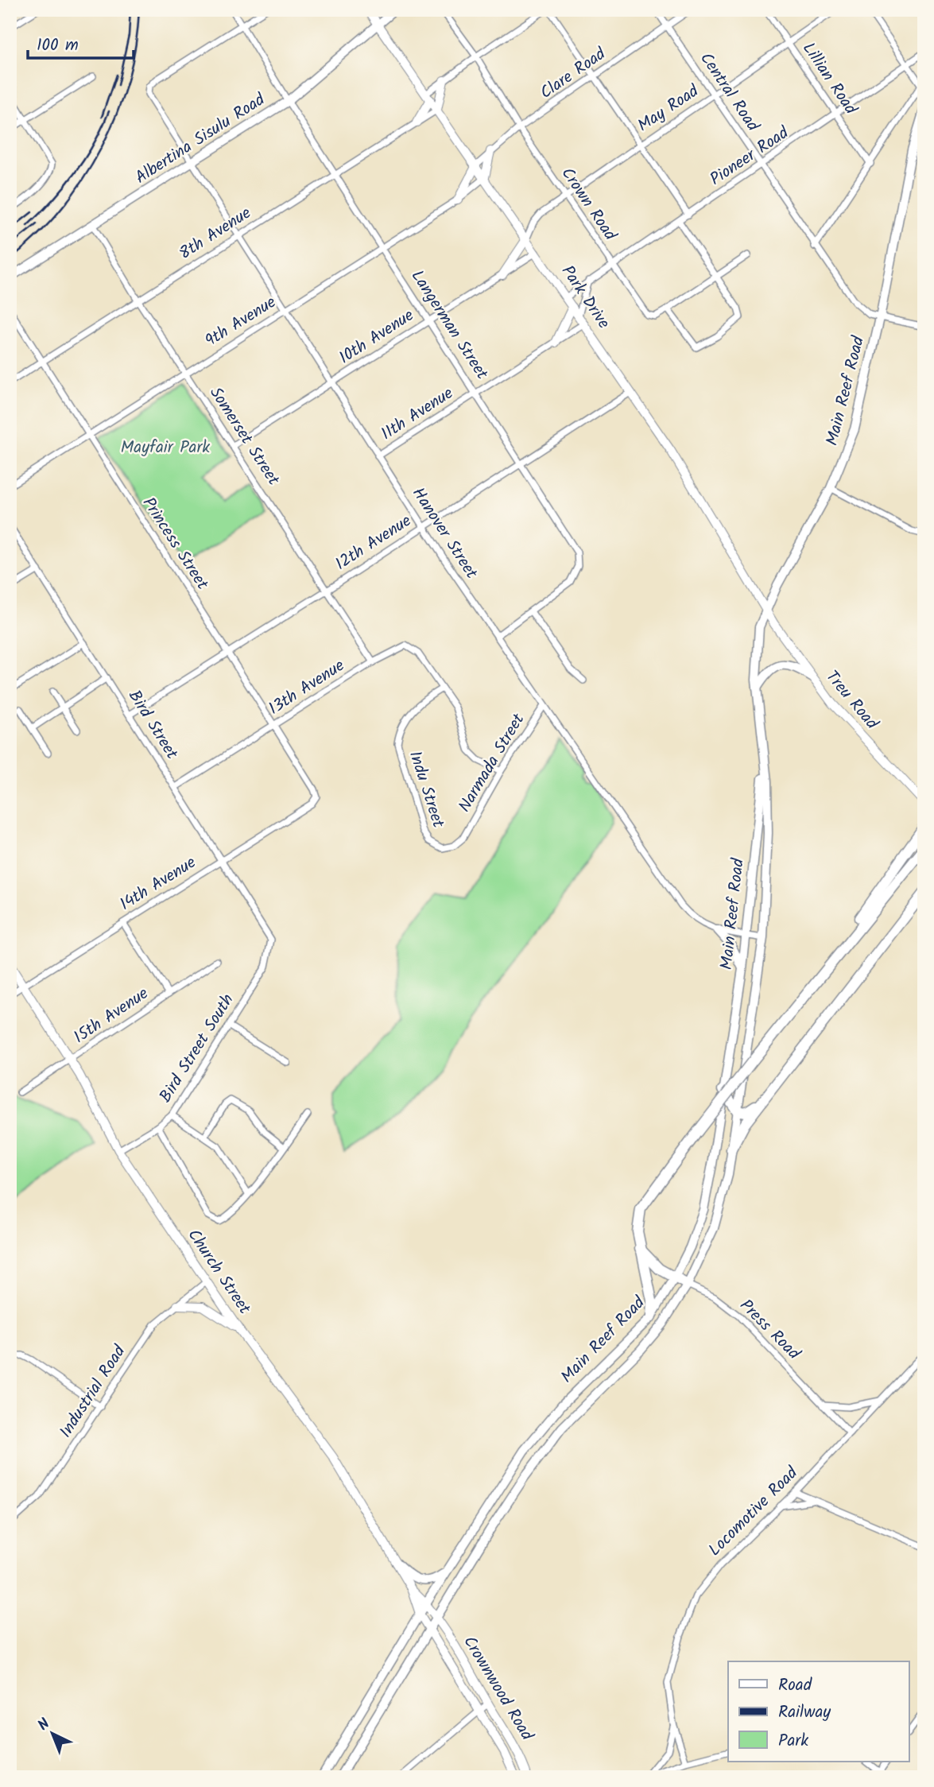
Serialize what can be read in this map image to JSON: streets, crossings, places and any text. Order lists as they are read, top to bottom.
{
  "streets": {
    "main road": [
      "Albertina Sisulu Road",
      "Park Drive",
      "Main Reef Road",
      "Treu Road",
      "Church Street",
      "Crownwood Road"
    ],
    "street": [
      "Clare Road",
      "Lillian Road",
      "Central Road",
      "May Road",
      "Pioneer Road",
      "Crown Road",
      "8th Avenue",
      "9th Avenue",
      "Langerman Street",
      "10th Avenue",
      "11th Avenue",
      "Somerset Street",
      "Hanover Street",
      "12th Avenue",
      "Princess Street",
      "13th Avenue",
      "Bird Street",
      "Narmada Street",
      "Indu Street",
      "14th Avenue",
      "15th Avenue",
      "Bird Street South",
      "Press Road",
      "Industrial Road",
      "Locomotive Road"
    ]
  },
  "crossings": [
    ["Clare Road", "Central Road"],
    ["Clare Road", "Crown Road"],
    ["Clare Road", "Park Drive"],
    ["Lillian Road", "May Road"],
    ["Lillian Road", "Pioneer Road"],
    ["Central Road", "May Road"],
    ["Central Road", "Pioneer Road"],
    ["Central Road", "Main Reef Road"],
    ["May Road", "Crown Road"],
    ["May Road", "Park Drive"],
    ["Albertina Sisulu Road", "Park Drive"],
    ["Albertina Sisulu Road", "Langerman Street"],
    ["Albertina Sisulu Road", "Somerset Street"],
    ["Albertina Sisulu Road", "Hanover Street"],
    ["Pioneer Road", "Crown Road"],
    ["Pioneer Road", "Park Drive"],
    ["8th Avenue", "Park Drive"],
    ["8th Avenue", "Langerman Street"],
    ["8th Avenue", "Somerset Street"],
    ["8th Avenue", "Hanover Street"],
    ["8th Avenue", "Princess Street"],
    ["Park Drive", "9th Avenue"],
    ["Park Drive", "10th Avenue"],
    ["Park Drive", "Main Reef Road"],
    ["Park Drive", "11th Avenue"],
    ["Park Drive", "12th Avenue"],
    ["Park Drive", "Treu Road"],
    ["9th Avenue", "Langerman Street"],
    ["9th Avenue", "Somerset Street"],
    ["9th Avenue", "Hanover Street"],
    ["9th Avenue", "Princess Street"],
    ["Langerman Street", "10th Avenue"],
    ["Langerman Street", "11th Avenue"],
    ["Langerman Street", "Hanover Street"],
    ["Langerman Street", "12th Avenue"],
    ["10th Avenue", "Somerset Street"],
    ["10th Avenue", "Hanover Street"],
    ["Main Reef Road", "Hanover Street"],
    ["Main Reef Road", "Treu Road"],
    ["Main Reef Road", "Church Street"],
    ["Main Reef Road", "Press Road"],
    ["Main Reef Road", "Crownwood Road"],
    ["11th Avenue", "Hanover Street"],
    ["Somerset Street", "12th Avenue"],
    ["Somerset Street", "13th Avenue"],
    ["Hanover Street", "12th Avenue"],
    ["Hanover Street", "Narmada Street"],
    ["12th Avenue", "Princess Street"],
    ["12th Avenue", "Bird Street"],
    ["Princess Street", "13th Avenue"],
    ["Princess Street", "14th Avenue"],
    ["13th Avenue", "Bird Street"],
    ["13th Avenue", "Indu Street"],
    ["Bird Street", "14th Avenue"],
    ["Bird Street", "Bird Street South"],
    ["Narmada Street", "Indu Street"],
    ["14th Avenue", "Church Street"],
    ["15th Avenue", "Church Street"],
    ["Bird Street South", "Church Street"],
    ["Church Street", "Industrial Road"],
    ["Church Street", "Crownwood Road"],
    ["Press Road", "Locomotive Road"]
  ],
  "parks": ["Mayfair Park"],
  "legend": ["Road", "Railway", "Park"],
  "scale_bar": "100 m",
  "north": "top left"
}
